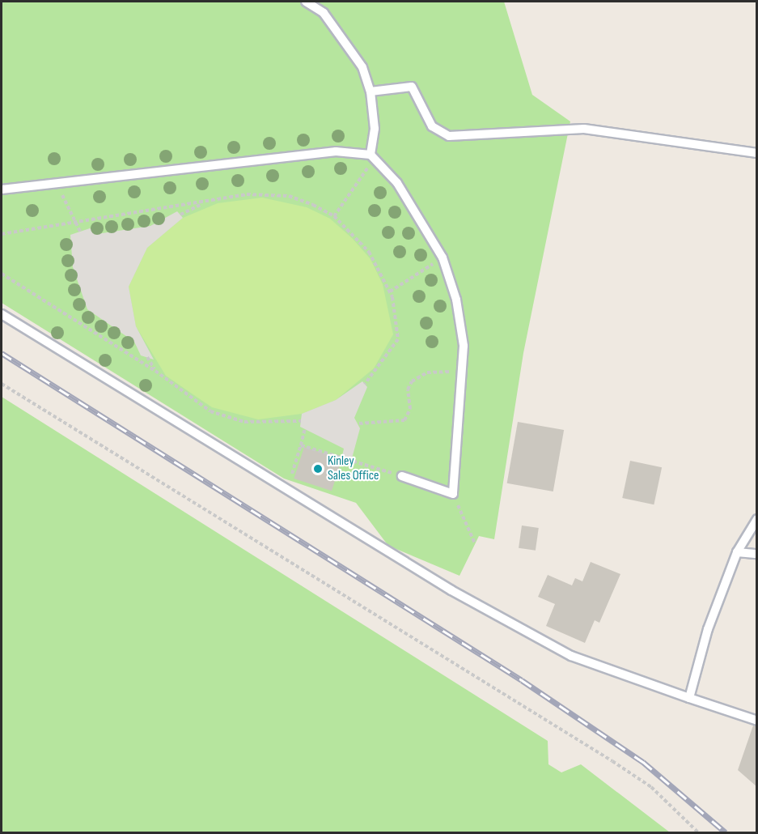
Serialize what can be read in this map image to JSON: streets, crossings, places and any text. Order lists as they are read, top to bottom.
{
  "places": ["Kinley Sales Office"]
}
